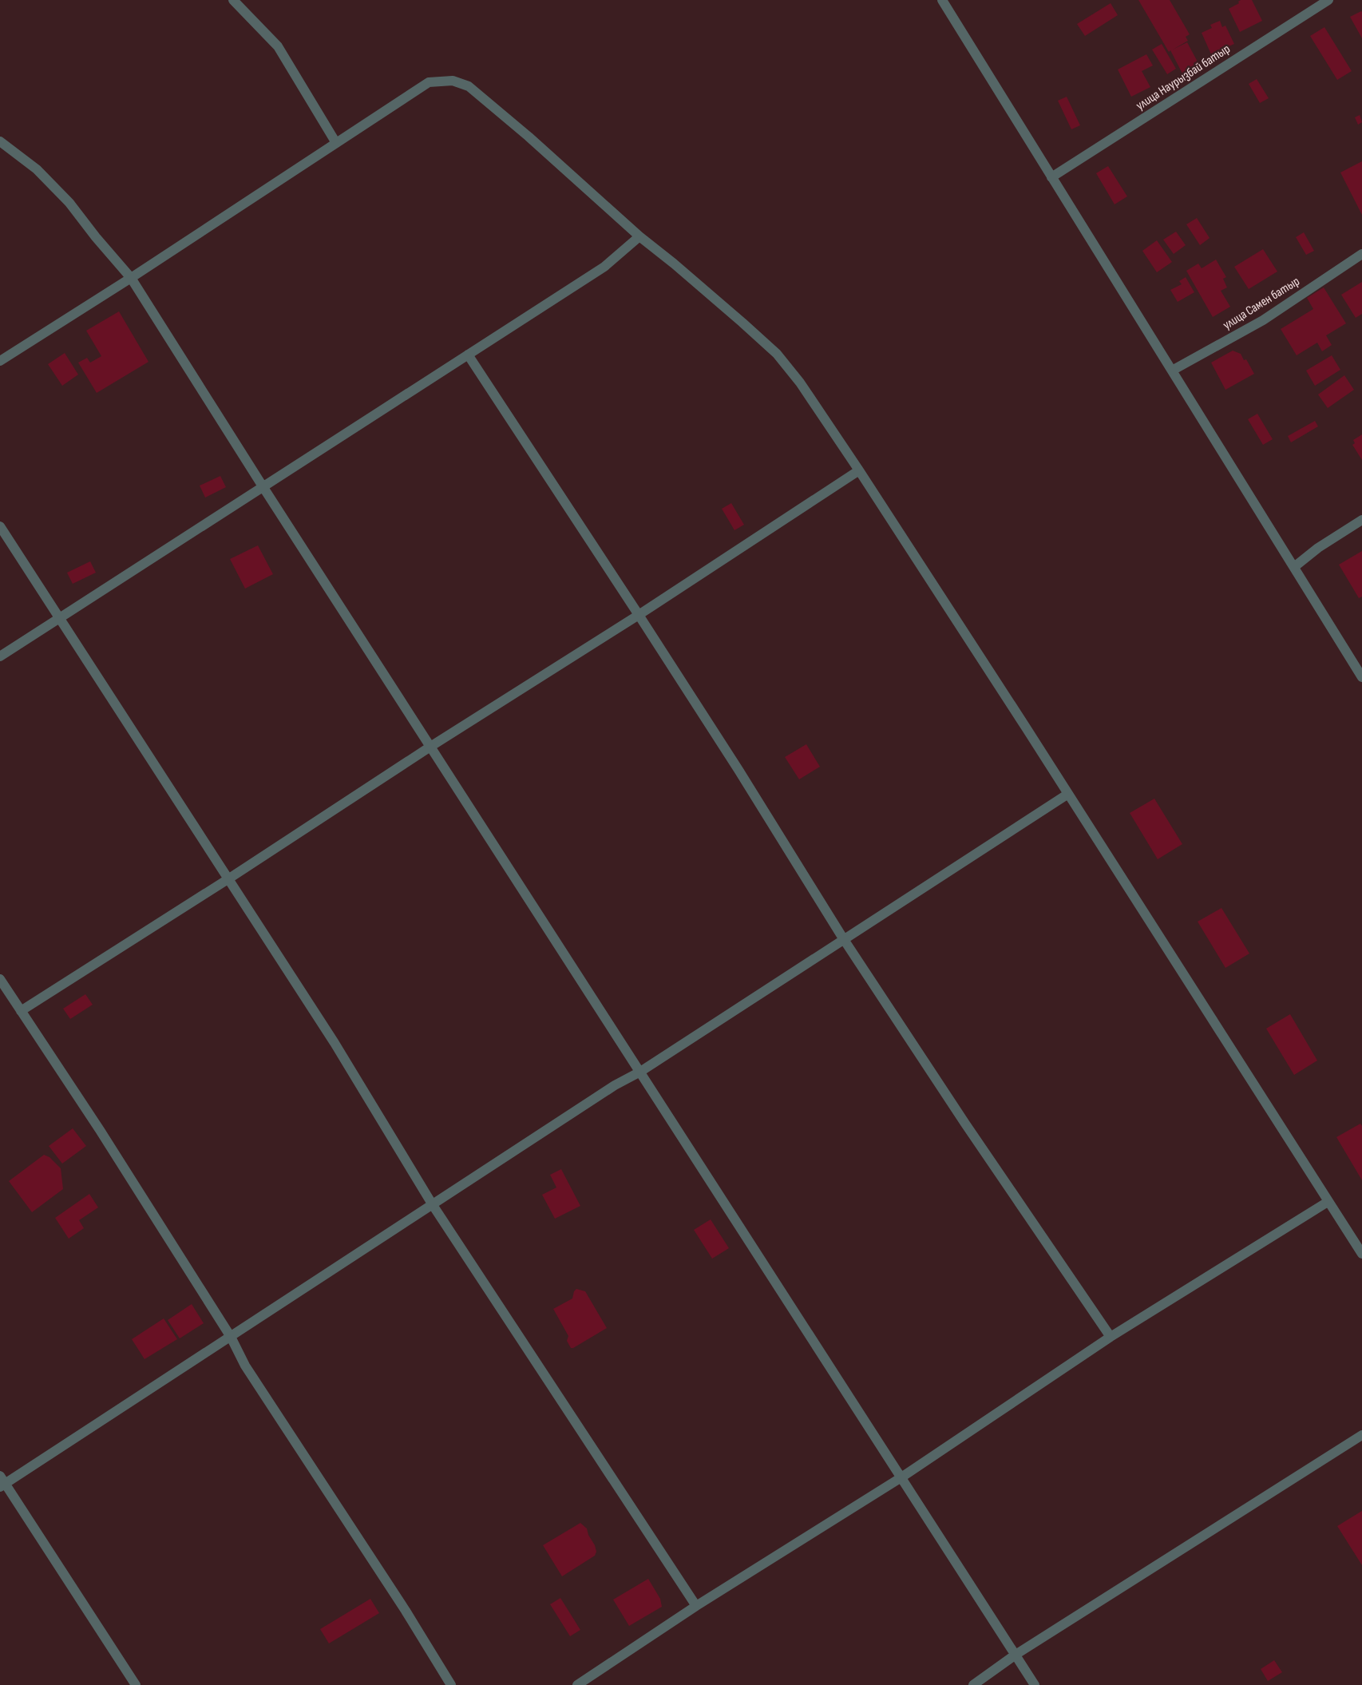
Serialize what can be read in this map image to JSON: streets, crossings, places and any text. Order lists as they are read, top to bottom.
{
  "streets": {
    "street": ["улица Наурызбай батыр", "улица Самен батыр"]
  }
}
